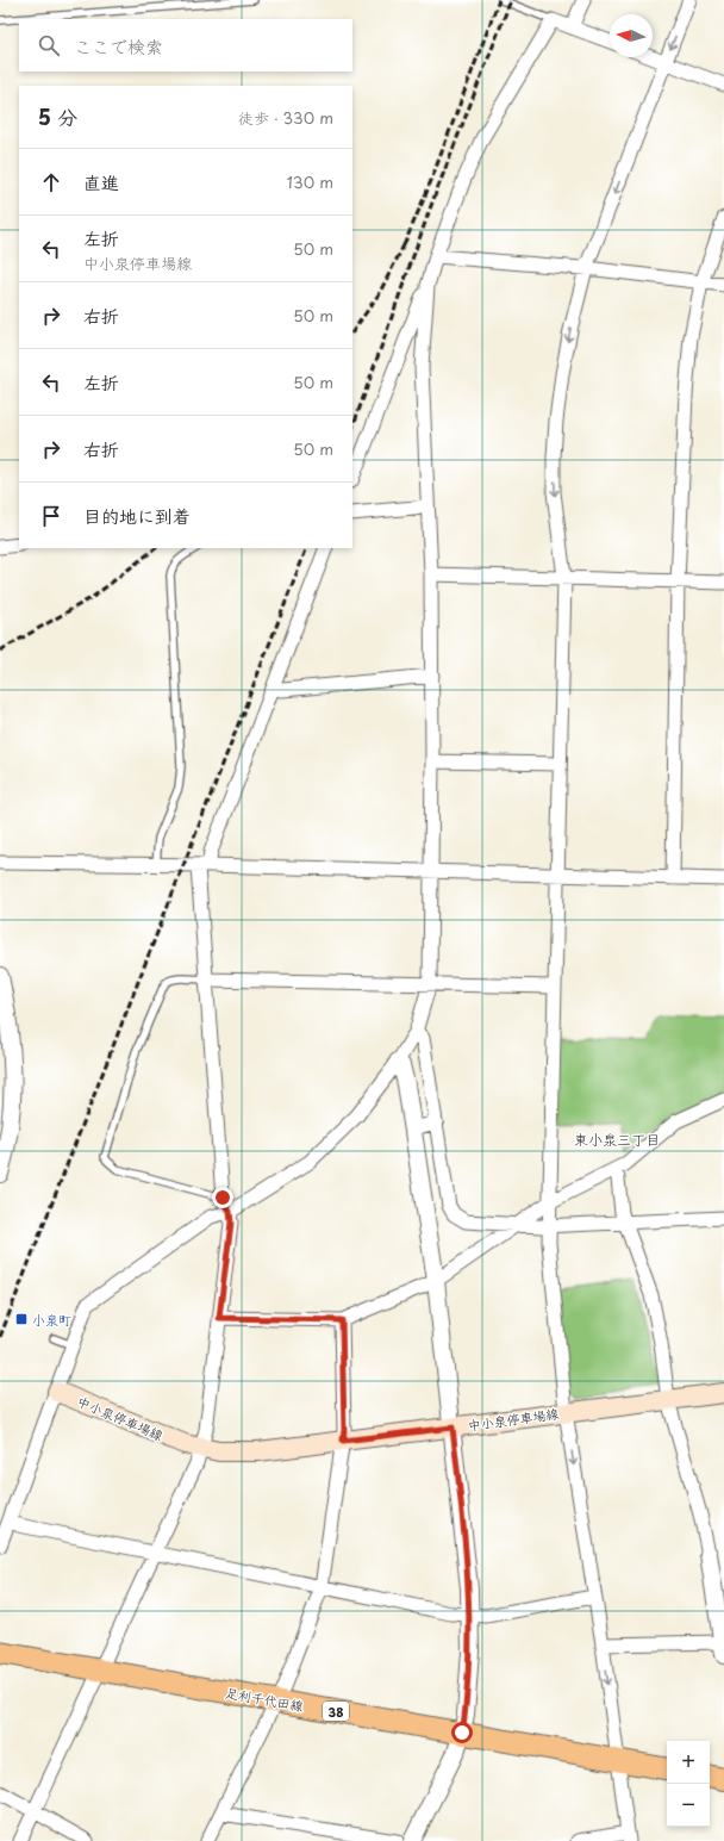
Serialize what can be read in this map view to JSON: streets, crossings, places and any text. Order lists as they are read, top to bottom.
{
  "streets": {
    "main road": ["中小泉停車場線", "足利千代田線", "38"]
  },
  "districts": ["東小泉三丁目"],
  "places": {
    "transit": ["小泉町"]
  },
  "north": "left",
  "page": {
    "search": "ここで検索",
    "heading": ["5 分", "徒歩 · 330 m"],
    "list": [
      ["直進", "130 m"],
      ["左折", "中小泉停車場線", "50 m"],
      ["右折", "50 m"],
      ["左折", "50 m"],
      ["右折", "50 m"],
      "目的地に到着"
    ],
    "map_buttons": ["+", "−"]
  }
}
